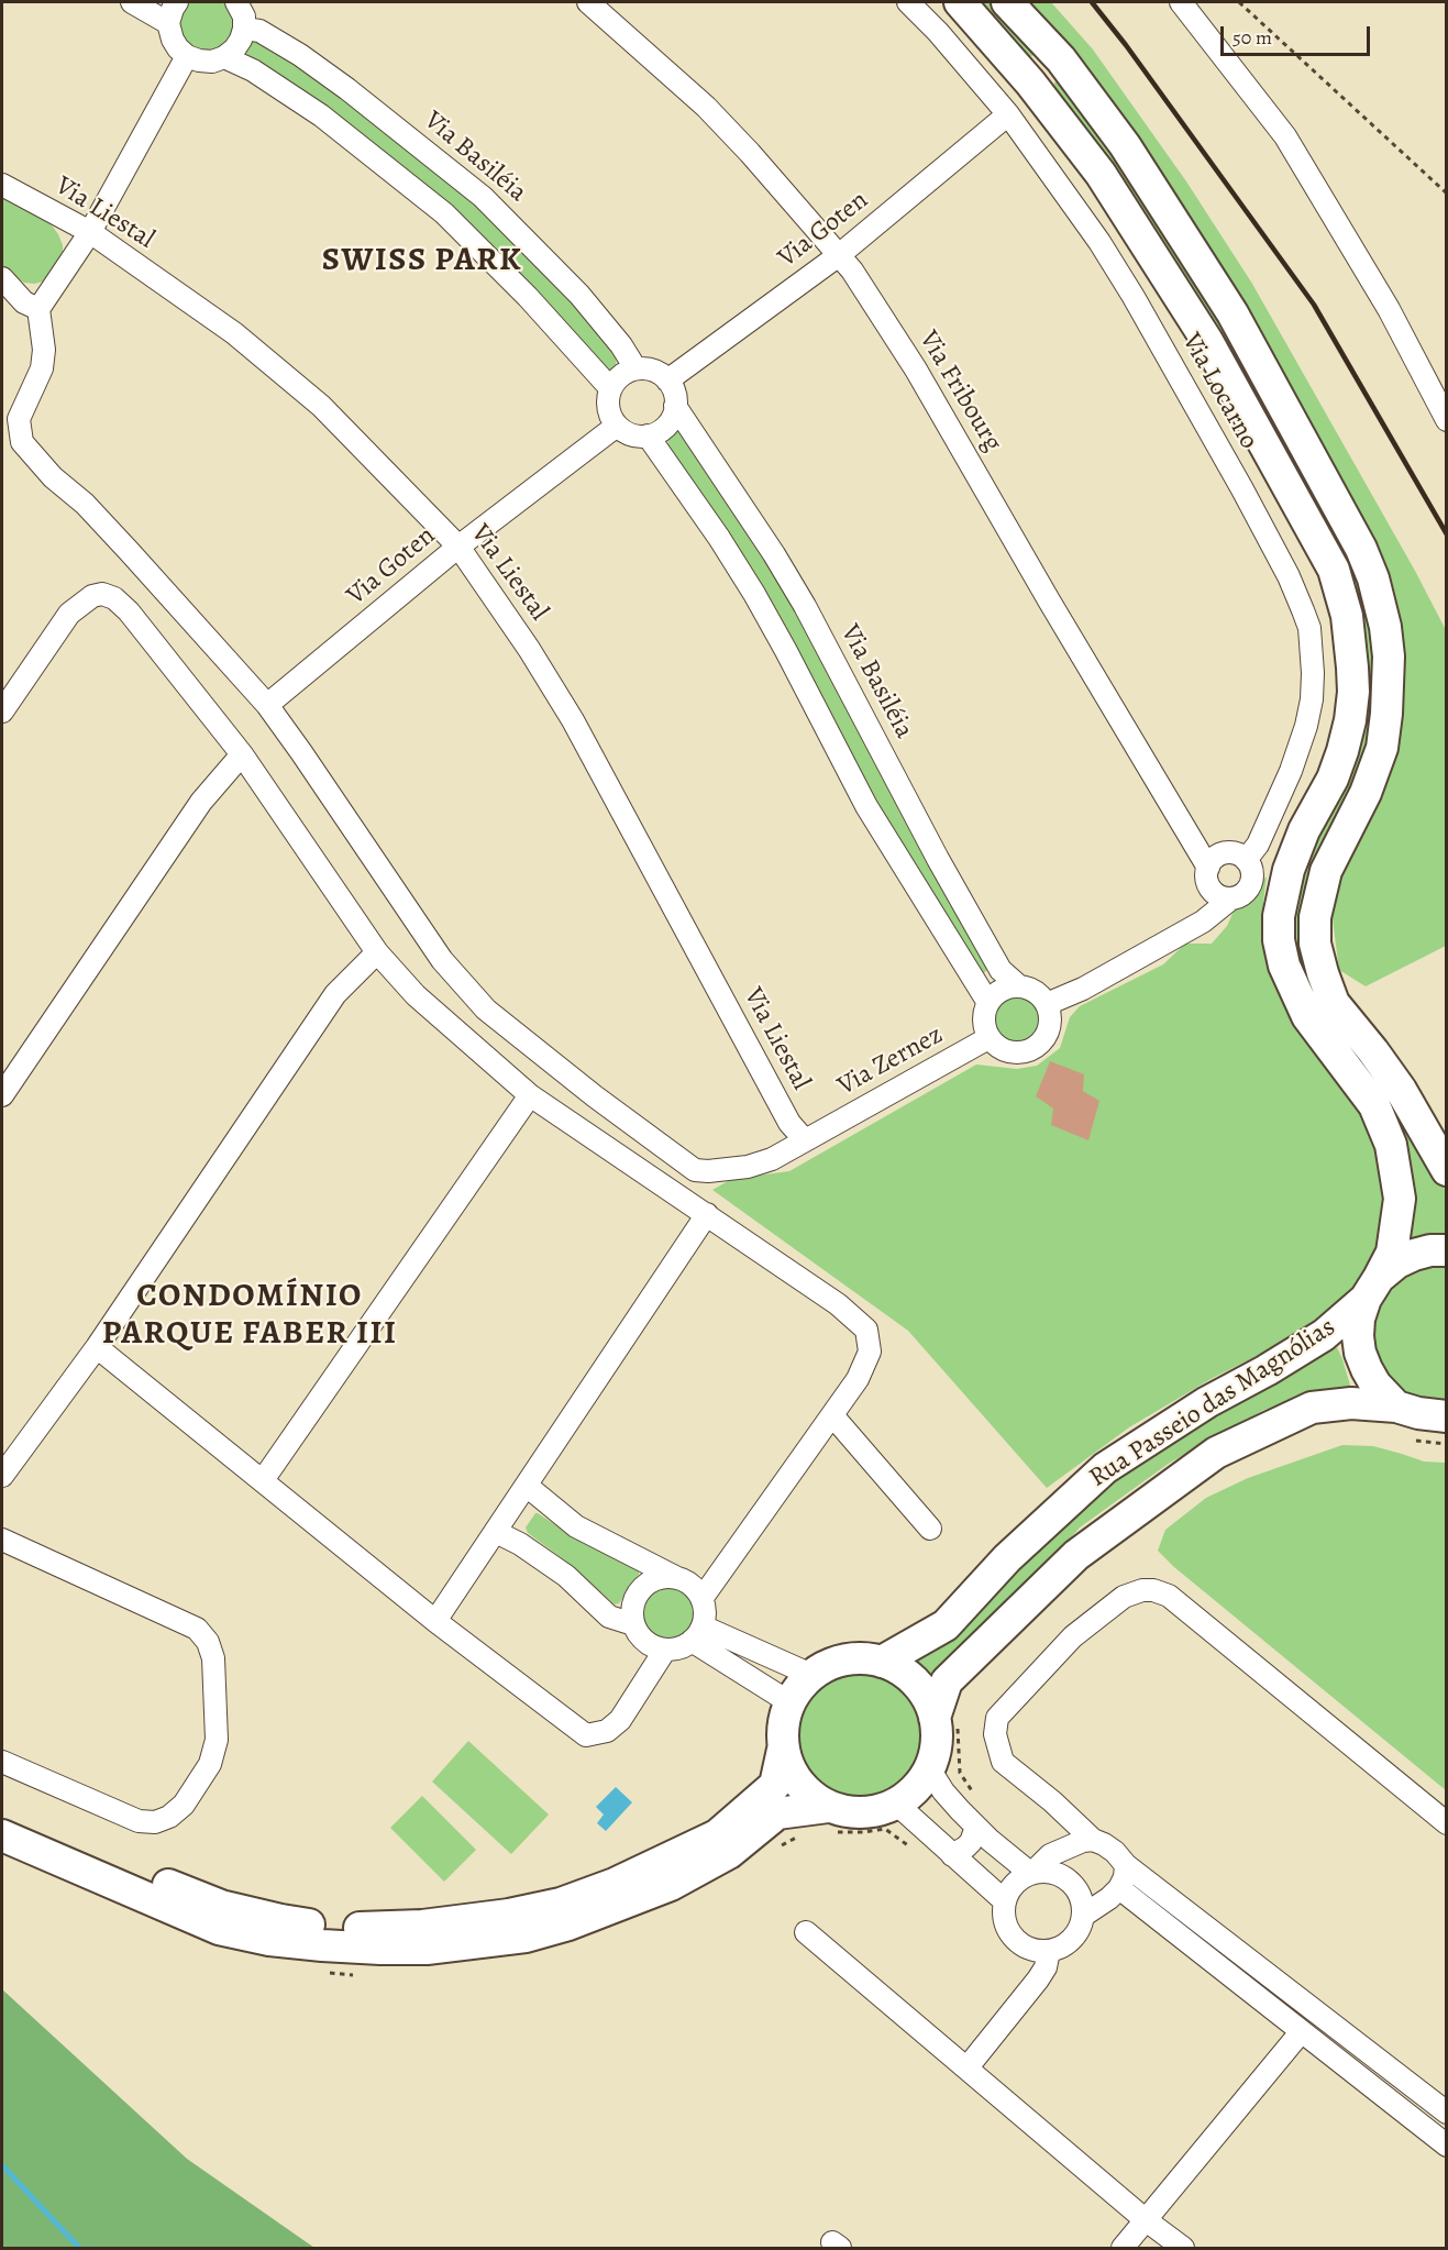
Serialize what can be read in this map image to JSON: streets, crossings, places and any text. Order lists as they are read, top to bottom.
{
  "streets": {
    "street": [
      "Via Basiléia",
      "Via Liestal",
      "Via Goten",
      "Via Fribourg",
      "Via Locarno",
      "Via Zernez",
      "Rua Passeio das Magnólias"
    ]
  },
  "crossings": [
    ["Via Basiléia", "Via Goten"],
    ["Via Basiléia", "Via Zernez"],
    ["Via Liestal", "Via Goten"],
    ["Via Liestal", "Via Zernez"],
    ["Via Goten", "Via Fribourg"],
    ["Via Goten", "Via Locarno"],
    ["Via Goten", "Via Zernez"],
    ["Via Fribourg", "Via Locarno"]
  ],
  "districts": ["SWISS PARK", "CONDOMÍNIO PARQUE FABER III"],
  "scale_bar": "50 m"
}
